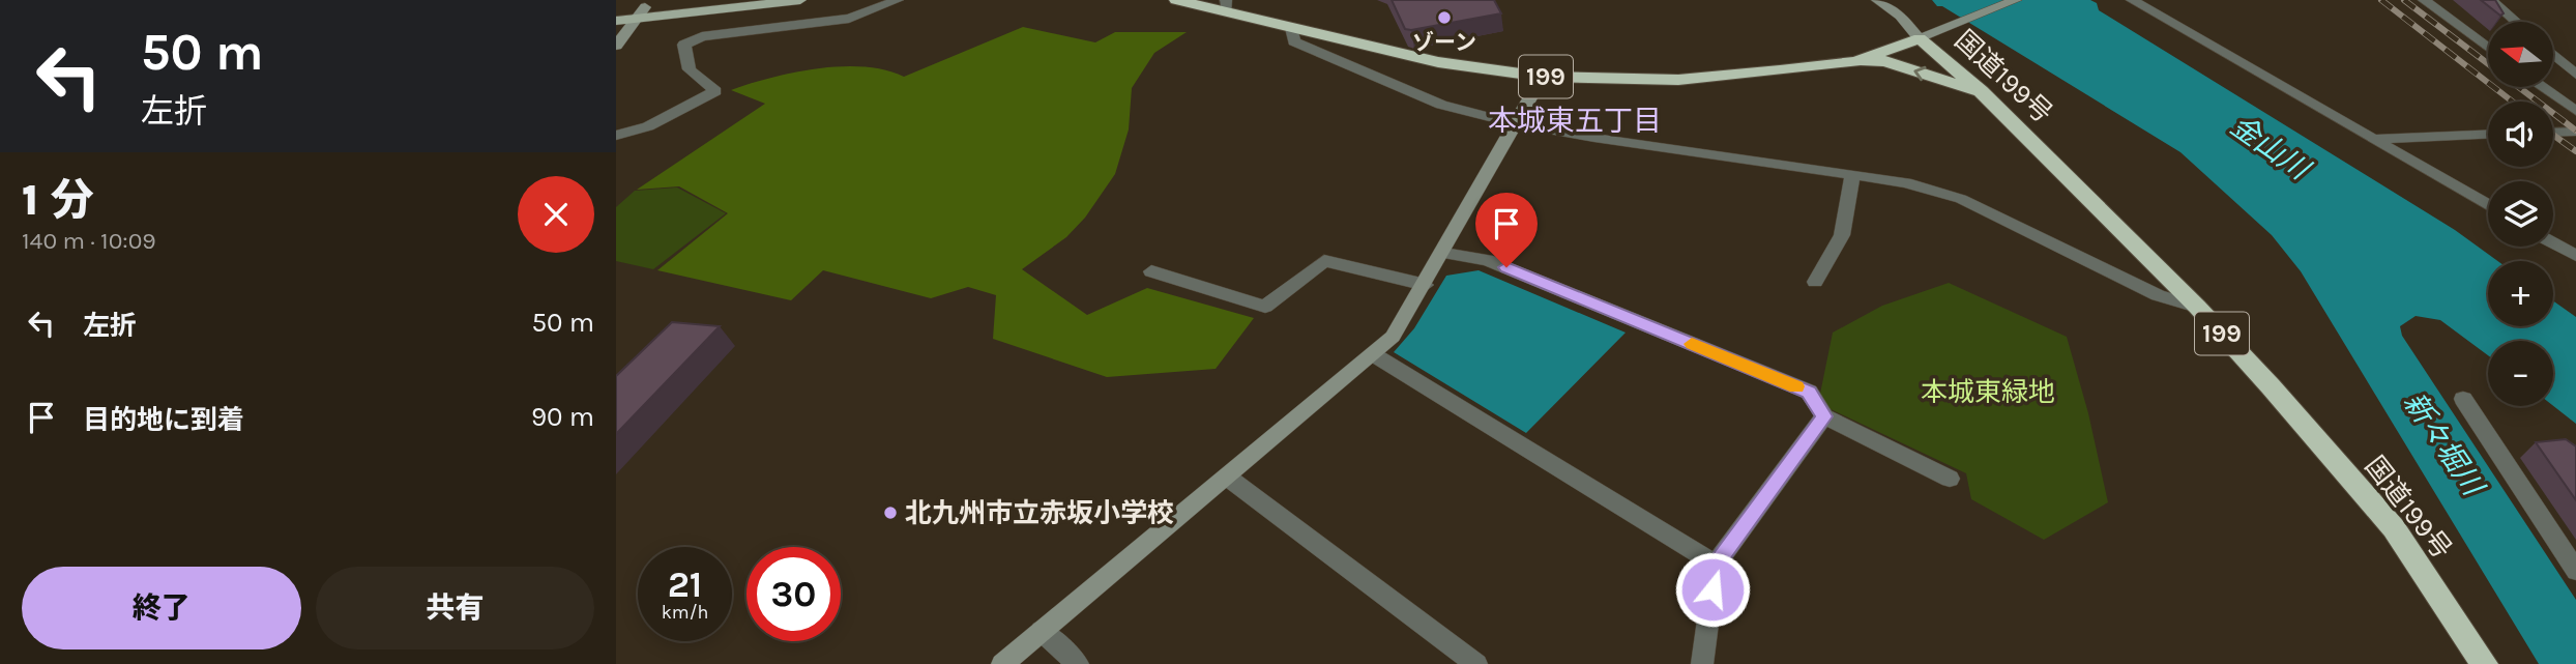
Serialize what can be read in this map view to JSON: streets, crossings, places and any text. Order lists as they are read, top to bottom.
{
  "streets": {
    "highway": ["199", "国道199号"]
  },
  "crossings": [
    ["199", "国道199号"]
  ],
  "districts": ["本城東五丁目"],
  "water": ["金山川", "新々堀川"],
  "parks": ["本城東緑地"],
  "places": ["ゾーン", "北九州市立赤坂小学校"],
  "north": "left",
  "page": {
    "turn": ["50 m", "左折"],
    "map_buttons": ["+", "−"],
    "heading": ["1 分", "140 m · 10:09"],
    "list": [
      {
        "name": "左折",
        "value": "50 m"
      },
      {
        "name": "目的地に到着",
        "value": "90 m"
      }
    ],
    "speed": "21 km/h",
    "limit": "30",
    "buttons": ["終了", "共有"]
  }
}
